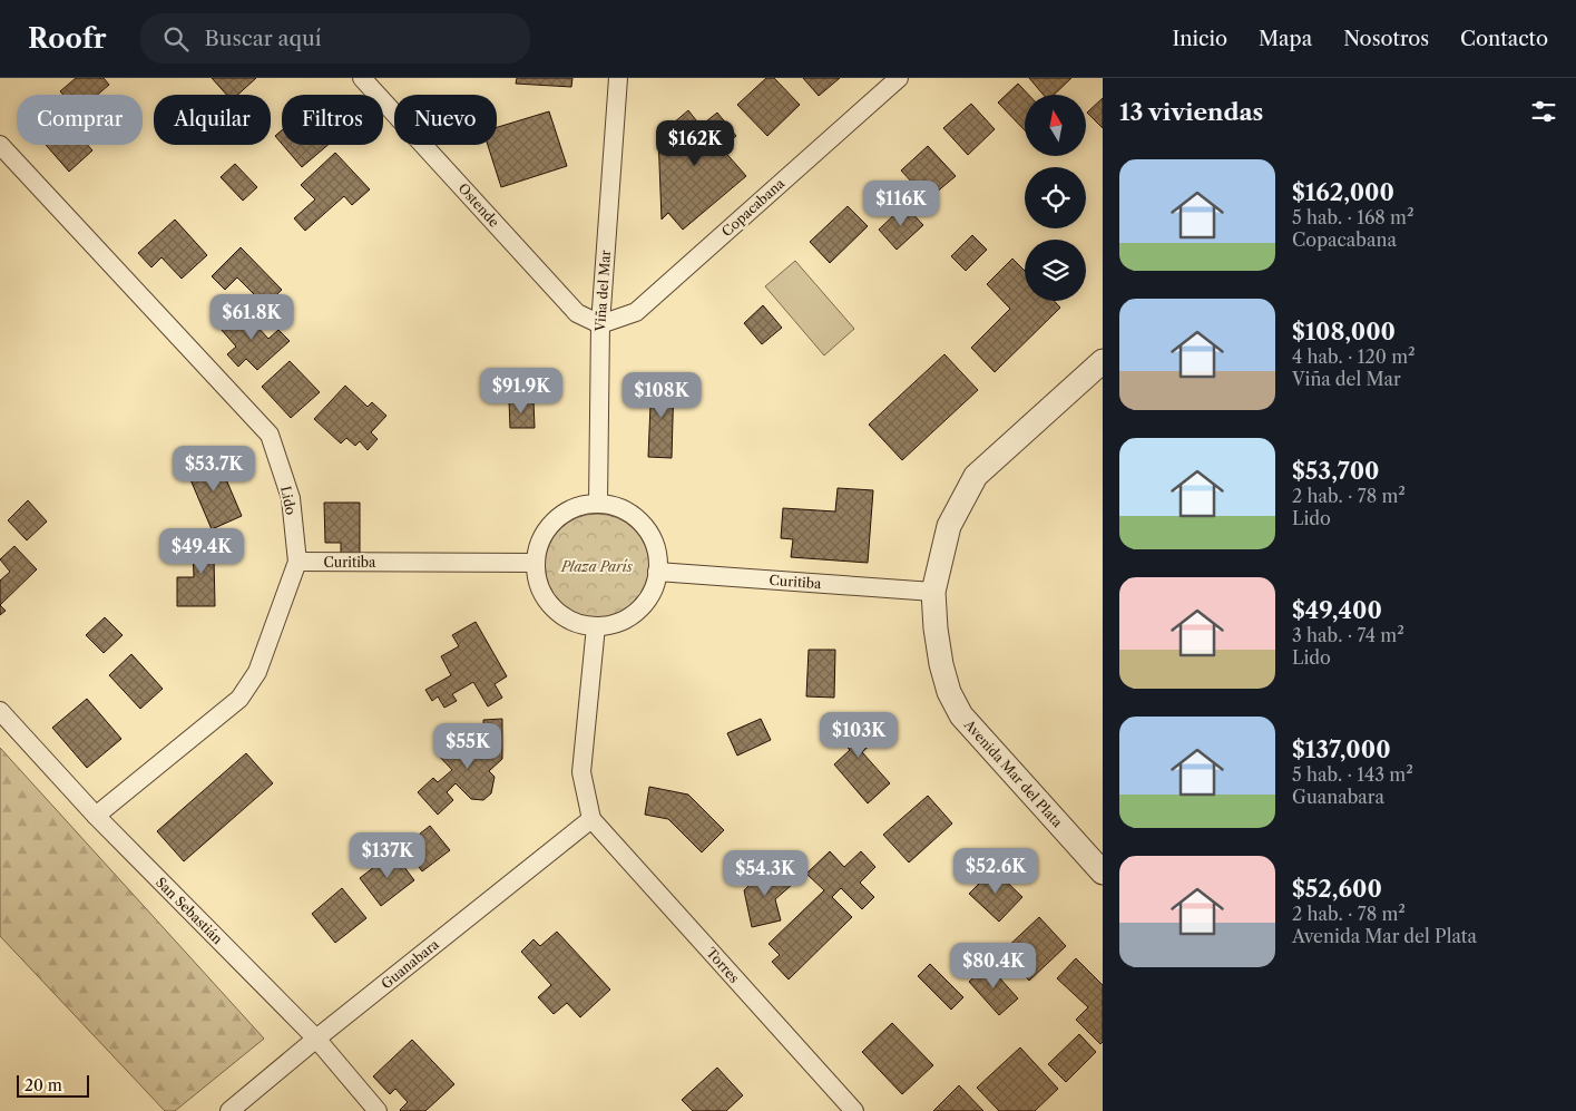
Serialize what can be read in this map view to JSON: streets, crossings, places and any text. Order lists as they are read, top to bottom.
{
  "streets": {
    "street": [
      "Ostende",
      "Copacabana",
      "Viña del Mar",
      "Lido",
      "Curitiba",
      "Avenida Mar del Plata",
      "San Sebastián",
      "Guanabara",
      "Torres"
    ]
  },
  "crossings": [
    ["Ostende", "Copacabana"],
    ["Ostende", "Viña del Mar"],
    ["Copacabana", "Viña del Mar"],
    ["Viña del Mar", "Curitiba"],
    ["Lido", "Curitiba"],
    ["Lido", "San Sebastián"],
    ["Curitiba", "Avenida Mar del Plata"],
    ["San Sebastián", "Guanabara"],
    ["Guanabara", "Torres"]
  ],
  "parks": ["Plaza París"],
  "scale_bar": "20 m",
  "north": "top",
  "page": {
    "header": "Roofr",
    "search": "Buscar aquí",
    "nav": [
      "Inicio",
      "Mapa",
      "Nosotros",
      "Contacto"
    ],
    "heading": "13 viviendas",
    "chip": [
      "Comprar",
      "Alquilar",
      "Filtros",
      "Nuevo"
    ],
    "price": [
      "$162K",
      "$116K",
      "$61.8K",
      "$91.9K",
      "$108K",
      "$53.7K",
      "$49.4K",
      "$103K",
      "$55K",
      "$137K",
      "$52.6K",
      "$54.3K",
      "$80.4K"
    ],
    "list": [
      {
        "name": "$162,000",
        "note": "5 hab. · 168 m² · Copacabana"
      },
      {
        "name": "$108,000",
        "note": "4 hab. · 120 m² · Viña del Mar"
      },
      {
        "name": "$53,700",
        "note": "2 hab. · 78 m² · Lido"
      },
      {
        "name": "$49,400",
        "note": "3 hab. · 74 m² · Lido"
      },
      {
        "name": "$137,000",
        "note": "5 hab. · 143 m² · Guanabara"
      },
      {
        "name": "$52,600",
        "note": "2 hab. · 78 m² · Avenida Mar del Plata"
      }
    ],
    "scale": "20 m"
  }
}
